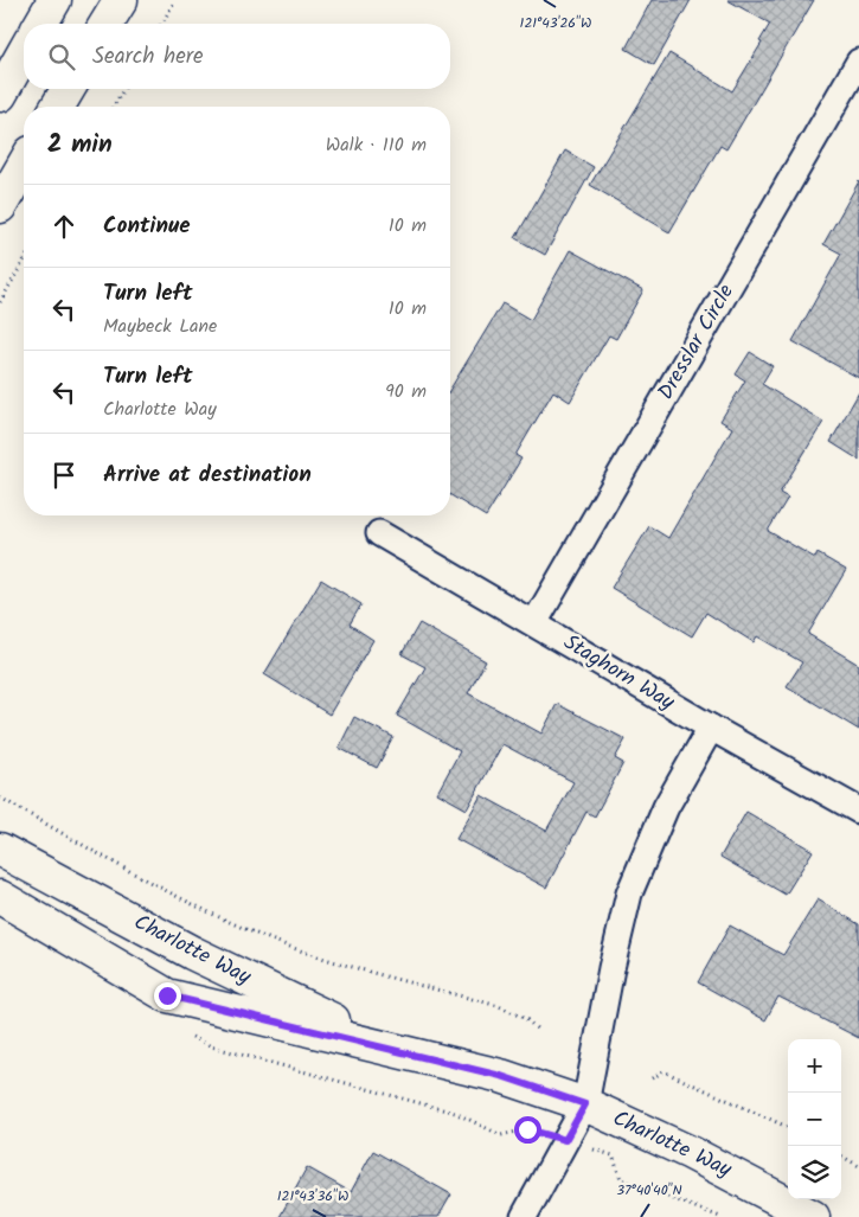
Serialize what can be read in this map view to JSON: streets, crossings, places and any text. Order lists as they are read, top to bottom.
{
  "streets": {
    "street": ["Dresslar Circle", "Staghorn Way", "Charlotte Way"]
  },
  "crossings": [
    ["Dresslar Circle", "Staghorn Way"]
  ],
  "page": {
    "search": "Search here",
    "heading": ["2 min", "Walk · 110 m"],
    "list": [
      ["Continue", "10 m"],
      ["Turn left", "Maybeck Lane", "10 m"],
      ["Turn left", "Charlotte Way", "90 m"],
      "Arrive at destination"
    ],
    "map_buttons": ["+", "−"]
  },
  "coordinates": ["121°43'26\"W", "37°40'40\"N", "121°43'36\"W"]
}
